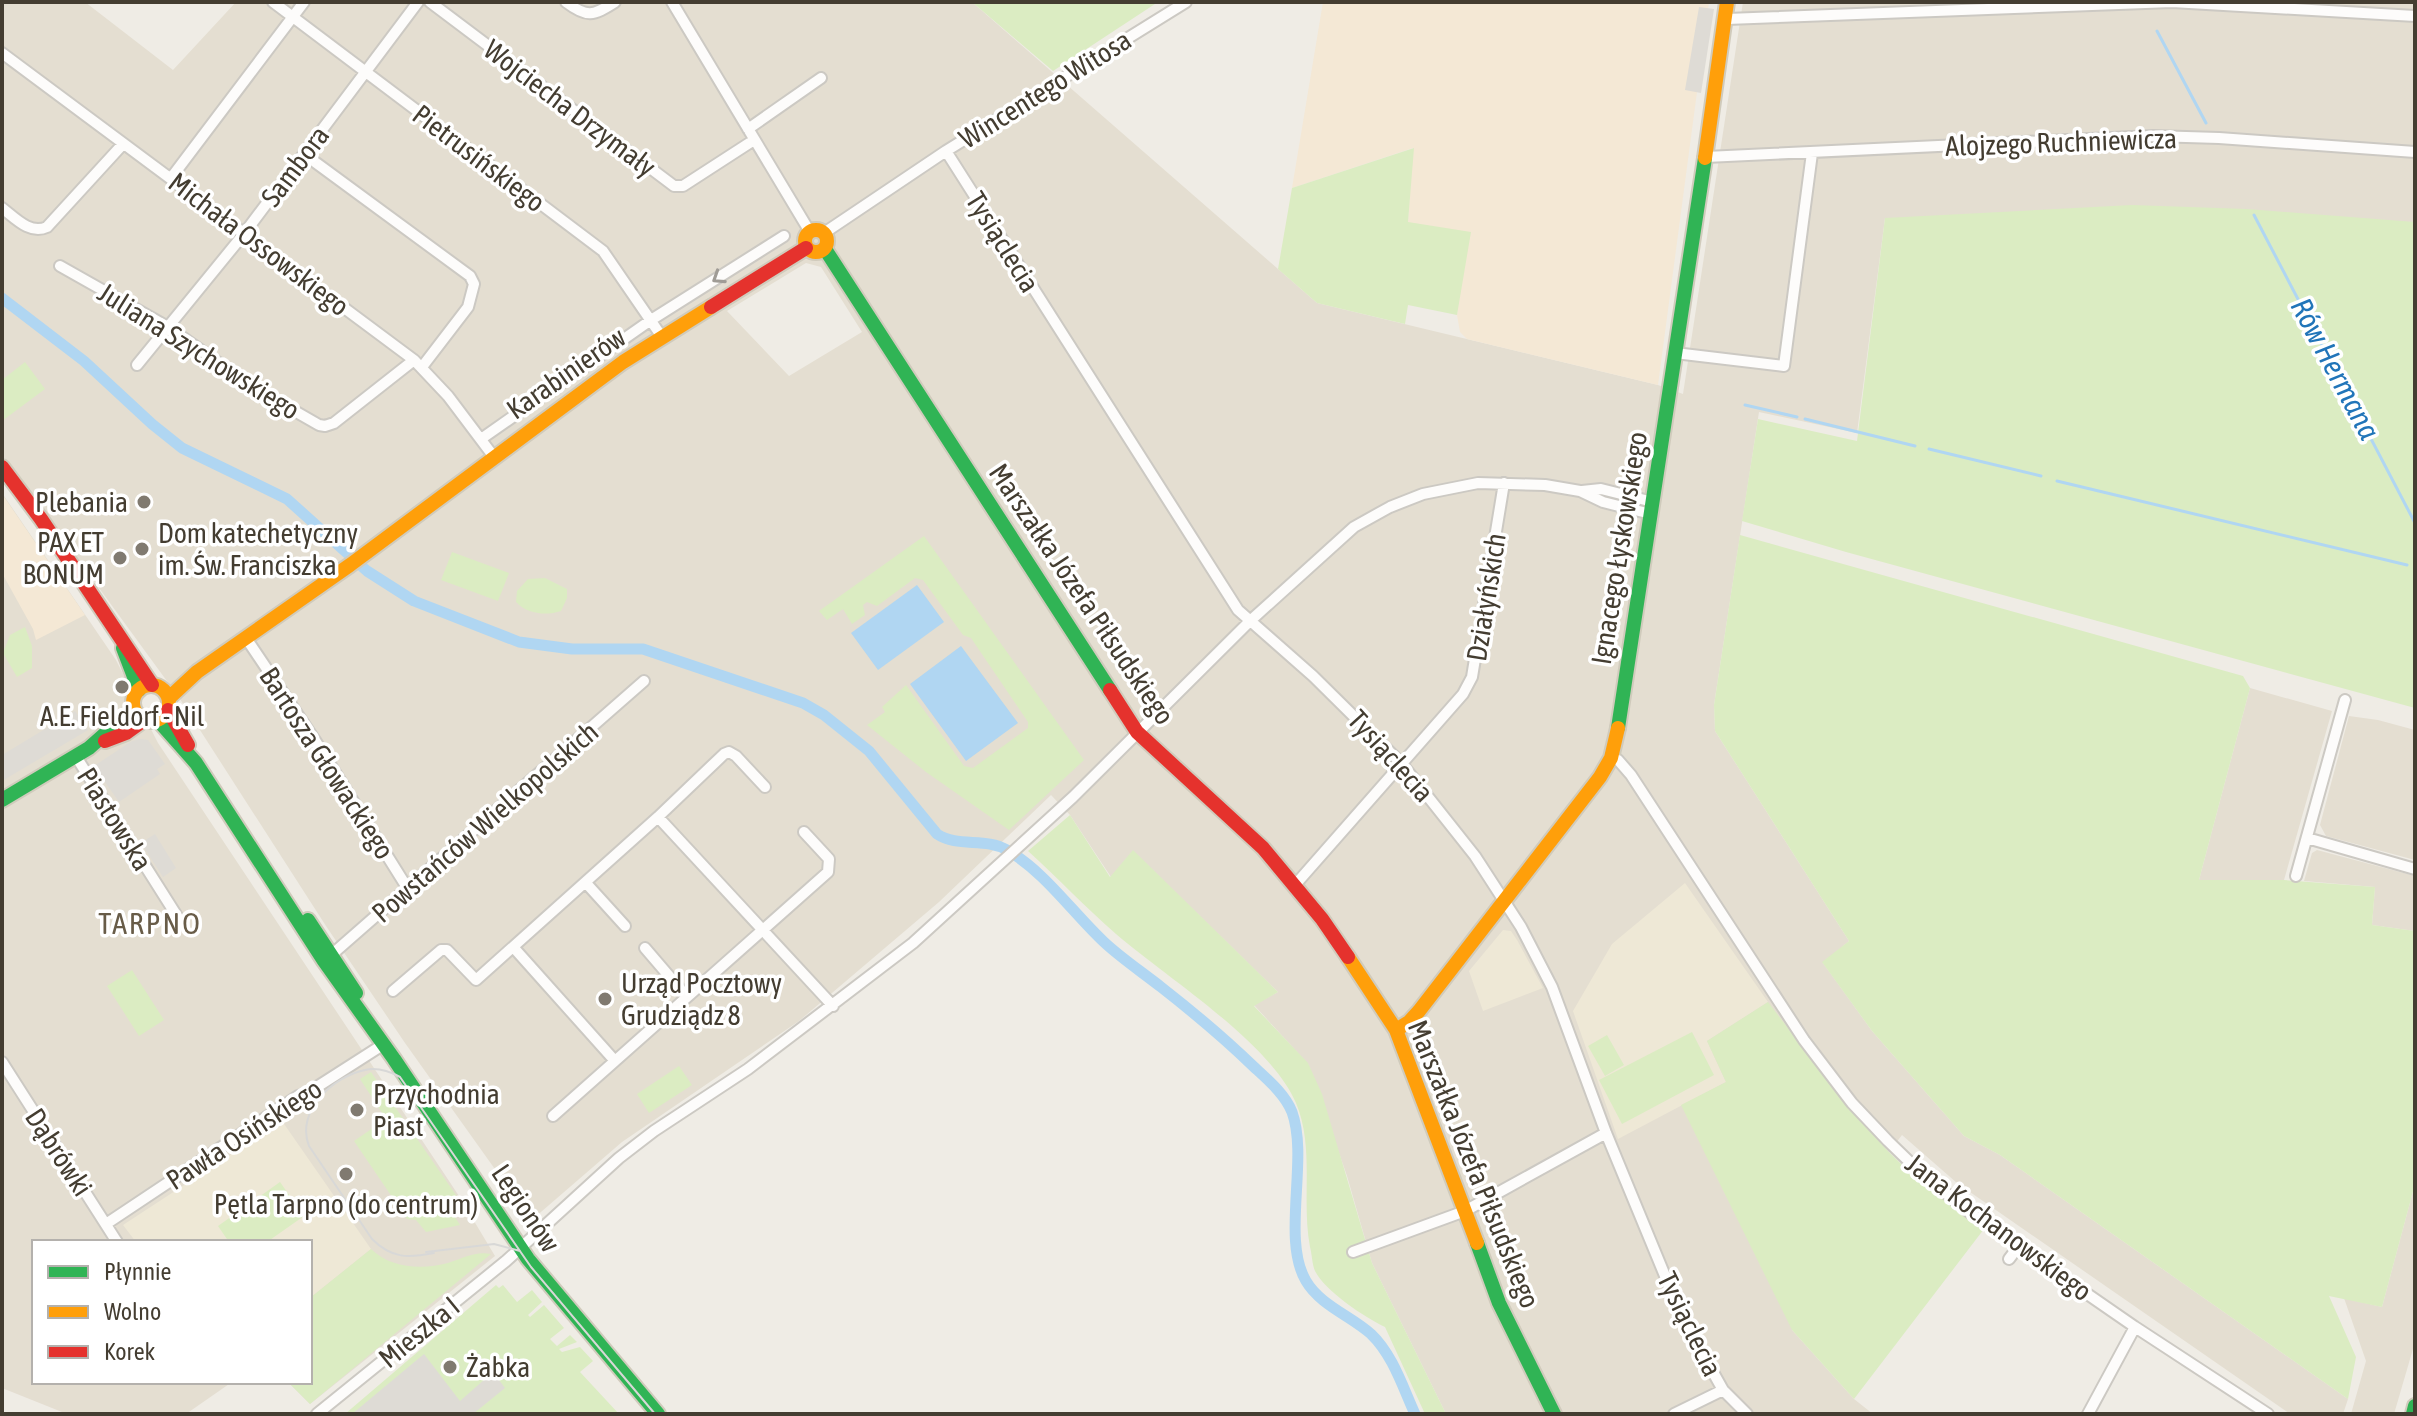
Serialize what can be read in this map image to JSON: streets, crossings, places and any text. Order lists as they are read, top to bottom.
{
  "streets": {
    "main road": [
      "Karabinierów",
      "Ignacego Łyskowskiego",
      "Marszałka Józefa Piłsudskiego",
      "Legionów"
    ],
    "street": [
      "Wincentego Witosa",
      "Wojciecha Drzymały",
      "Alojzego Ruchniewicza",
      "Pietrusińskiego",
      "Sambora",
      "Tysiąclecia",
      "Michała Ossowskiego",
      "Juliana Szychowskiego",
      "Działyńskich",
      "Bartosza Głowackiego",
      "Piastowska",
      "Powstańców Wielkopolskich",
      "Pawła Osińskiego",
      "Dąbrówki",
      "Jana Kochanowskiego",
      "Mieszka I"
    ]
  },
  "crossings": [
    ["Wincentego Witosa", "Tysiąclecia"],
    ["Alojzego Ruchniewicza", "Ignacego Łyskowskiego"],
    ["Pietrusińskiego", "Sambora"],
    ["Pietrusińskiego", "Karabinierów"],
    ["Sambora", "Michała Ossowskiego"],
    ["Sambora", "Juliana Szychowskiego"],
    ["Tysiąclecia", "Ignacego Łyskowskiego"],
    ["Tysiąclecia", "Działyńskich"],
    ["Tysiąclecia", "Mieszka I"],
    ["Michała Ossowskiego", "Juliana Szychowskiego"],
    ["Michała Ossowskiego", "Karabinierów"],
    ["Karabinierów", "Marszałka Józefa Piłsudskiego"],
    ["Karabinierów", "Bartosza Głowackiego"],
    ["Karabinierów", "Piastowska"],
    ["Karabinierów", "Legionów"],
    ["Ignacego Łyskowskiego", "Marszałka Józefa Piłsudskiego"],
    ["Ignacego Łyskowskiego", "Jana Kochanowskiego"],
    ["Ignacego Łyskowskiego", "Mieszka I"],
    ["Marszałka Józefa Piłsudskiego", "Działyńskich"],
    ["Marszałka Józefa Piłsudskiego", "Mieszka I"],
    ["Działyńskich", "Mieszka I"],
    ["Bartosza Głowackiego", "Powstańców Wielkopolskich"],
    ["Powstańców Wielkopolskich", "Legionów"],
    ["Pawła Osińskiego", "Dąbrówki"],
    ["Pawła Osińskiego", "Legionów"],
    ["Legionów", "Mieszka I"]
  ],
  "districts": ["TARPNO"],
  "water": ["Rów Hermana"],
  "places": [
    "Plebania",
    "Dom katechetyczny im. Św. Franciszka",
    "PAX ET BONUM",
    "A.E. Fieldorf - Nil",
    "Urząd Pocztowy Grudziądz 8",
    "Przychodnia Piast",
    "Pętla Tarpno (do centrum)",
    "Żabka"
  ],
  "legend": ["Płynnie", "Wolno", "Korek"]
}
